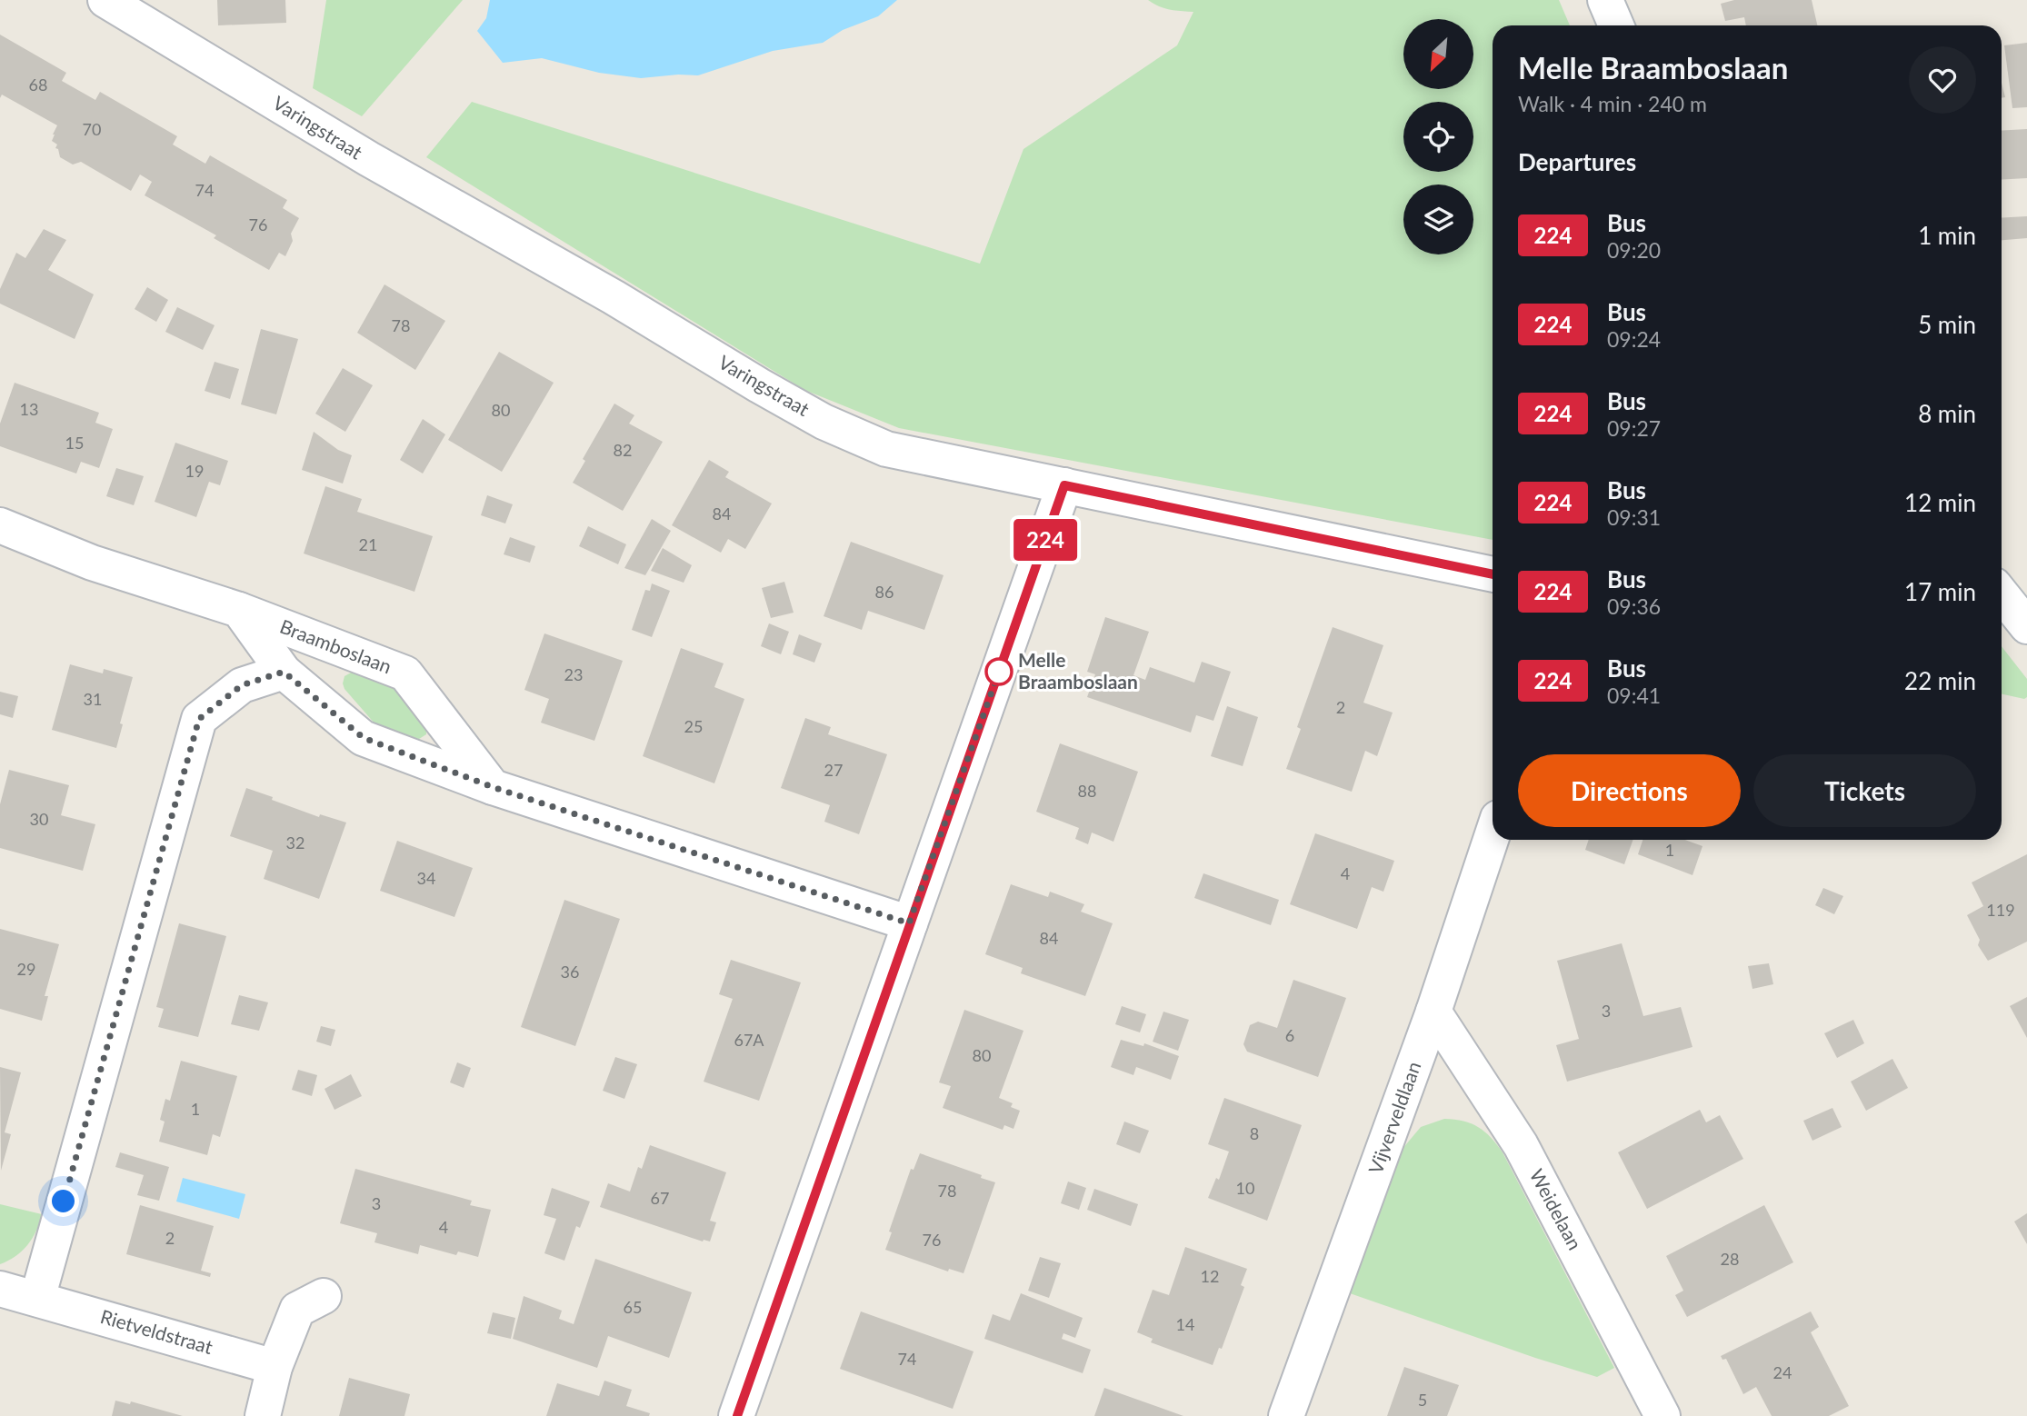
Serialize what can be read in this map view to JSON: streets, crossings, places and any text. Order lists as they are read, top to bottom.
{
  "streets": {
    "street": [
      "Varingstraat",
      "Braamboslaan",
      "Vijverveldlaan",
      "Weidelaan",
      "Rietveldstraat"
    ]
  },
  "crossings": [
    ["Vijverveldlaan", "Weidelaan"]
  ],
  "places": ["Melle Braamboslaan"],
  "lines": ["bus line 224"],
  "house_numbers": [
    "68",
    "70",
    "74",
    "76",
    "78",
    "13",
    "80",
    "15",
    "82",
    "19",
    "84",
    "21",
    "86",
    "23",
    "31",
    "2",
    "25",
    "27",
    "88",
    "30",
    "32",
    "1",
    "4",
    "34",
    "119",
    "84",
    "29",
    "36",
    "3",
    "6",
    "67A",
    "80",
    "1",
    "8",
    "10",
    "78",
    "67",
    "3",
    "4",
    "2",
    "76",
    "28",
    "12",
    "65",
    "14",
    "74",
    "24",
    "5"
  ],
  "north": "bottom left",
  "page": {
    "on_map": "224",
    "heading": [
      ["Melle Braamboslaan", "Walk · 4 min · 240 m"],
      "Departures"
    ],
    "list": [
      {
        "mark": "224",
        "name": "Bus",
        "note": "09:20",
        "value": "1 min"
      },
      {
        "mark": "224",
        "name": "Bus",
        "note": "09:24",
        "value": "5 min"
      },
      {
        "mark": "224",
        "name": "Bus",
        "note": "09:27",
        "value": "8 min"
      },
      {
        "mark": "224",
        "name": "Bus",
        "note": "09:31",
        "value": "12 min"
      },
      {
        "mark": "224",
        "name": "Bus",
        "note": "09:36",
        "value": "17 min"
      },
      {
        "mark": "224",
        "name": "Bus",
        "note": "09:41",
        "value": "22 min"
      }
    ],
    "buttons": ["Directions", "Tickets"]
  }
}
